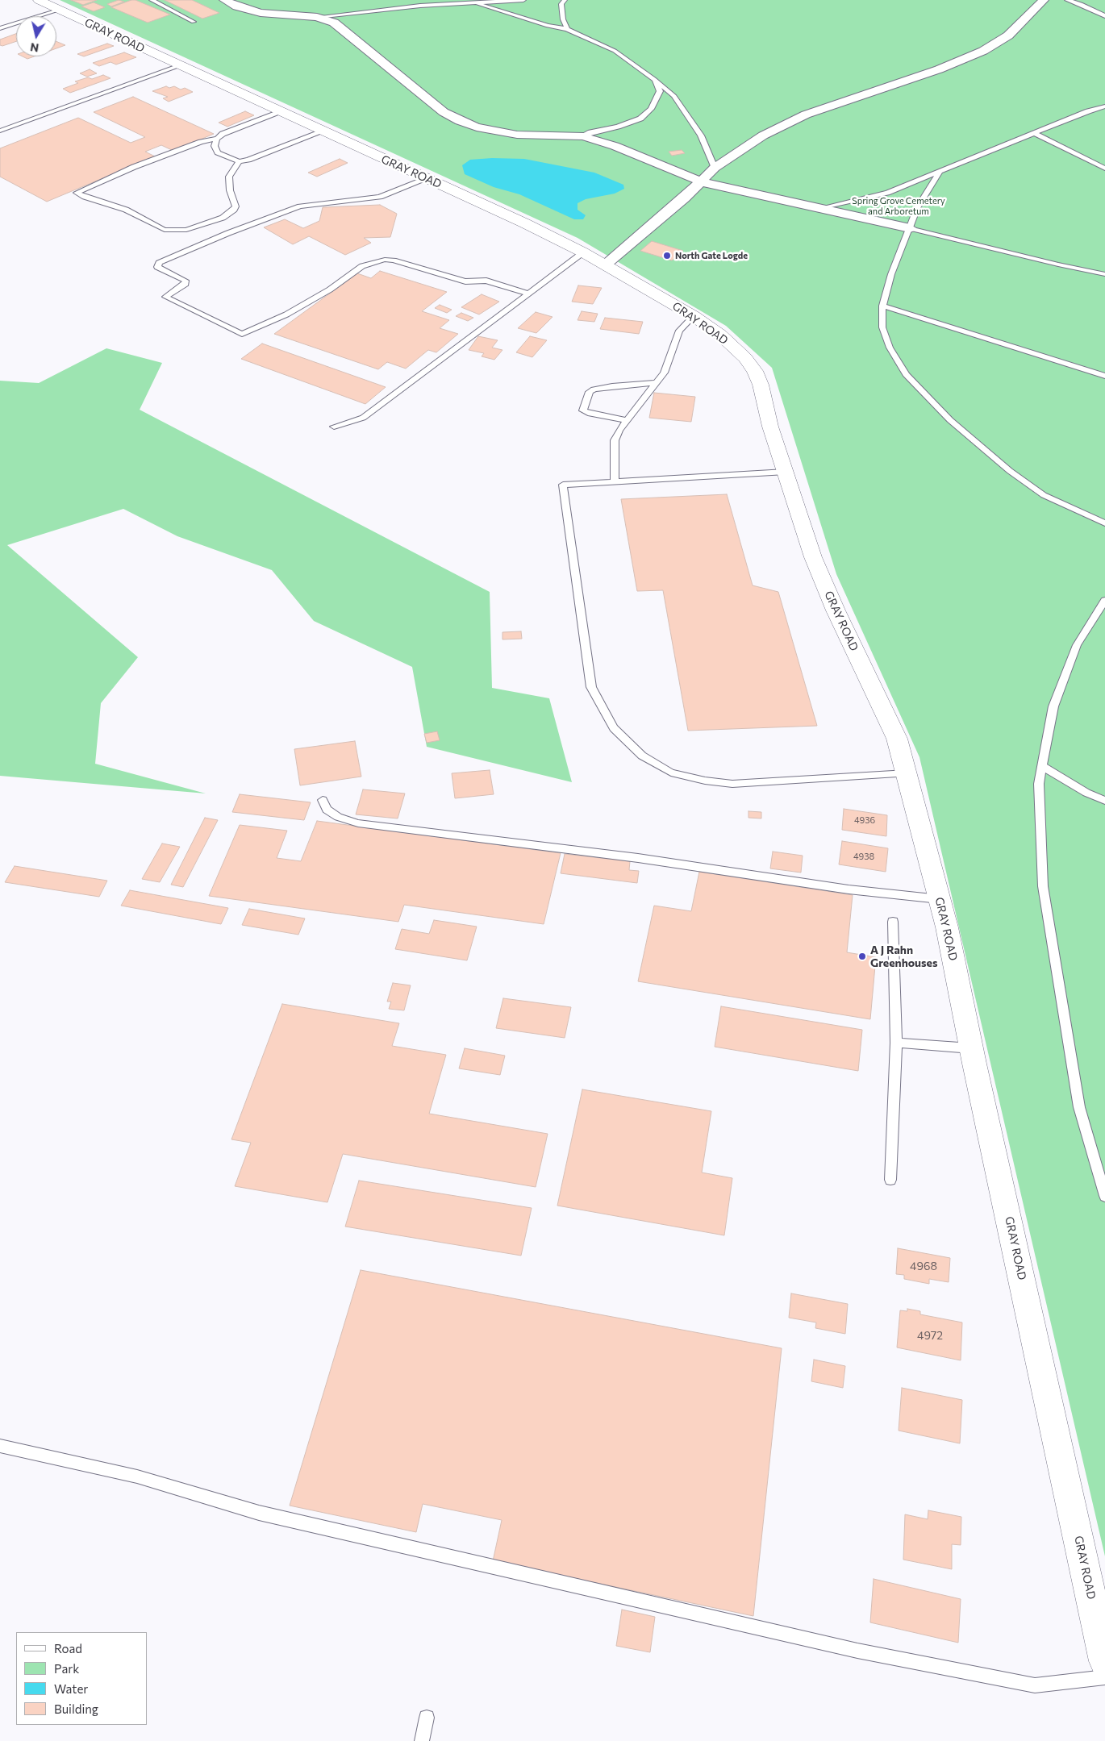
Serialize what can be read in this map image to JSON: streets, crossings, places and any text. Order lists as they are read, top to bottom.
{
  "streets": {
    "street": ["GRAY ROAD"]
  },
  "parks": ["Spring Grove Cemetery and Arboretum"],
  "places": ["North Gate Logde", "A J Rahn Greenhouses"],
  "house_numbers": [
    "4936",
    "4938",
    "4968",
    "4972"
  ],
  "legend": [
    "Road",
    "Park",
    "Water",
    "Building"
  ],
  "north": "bottom"
}
